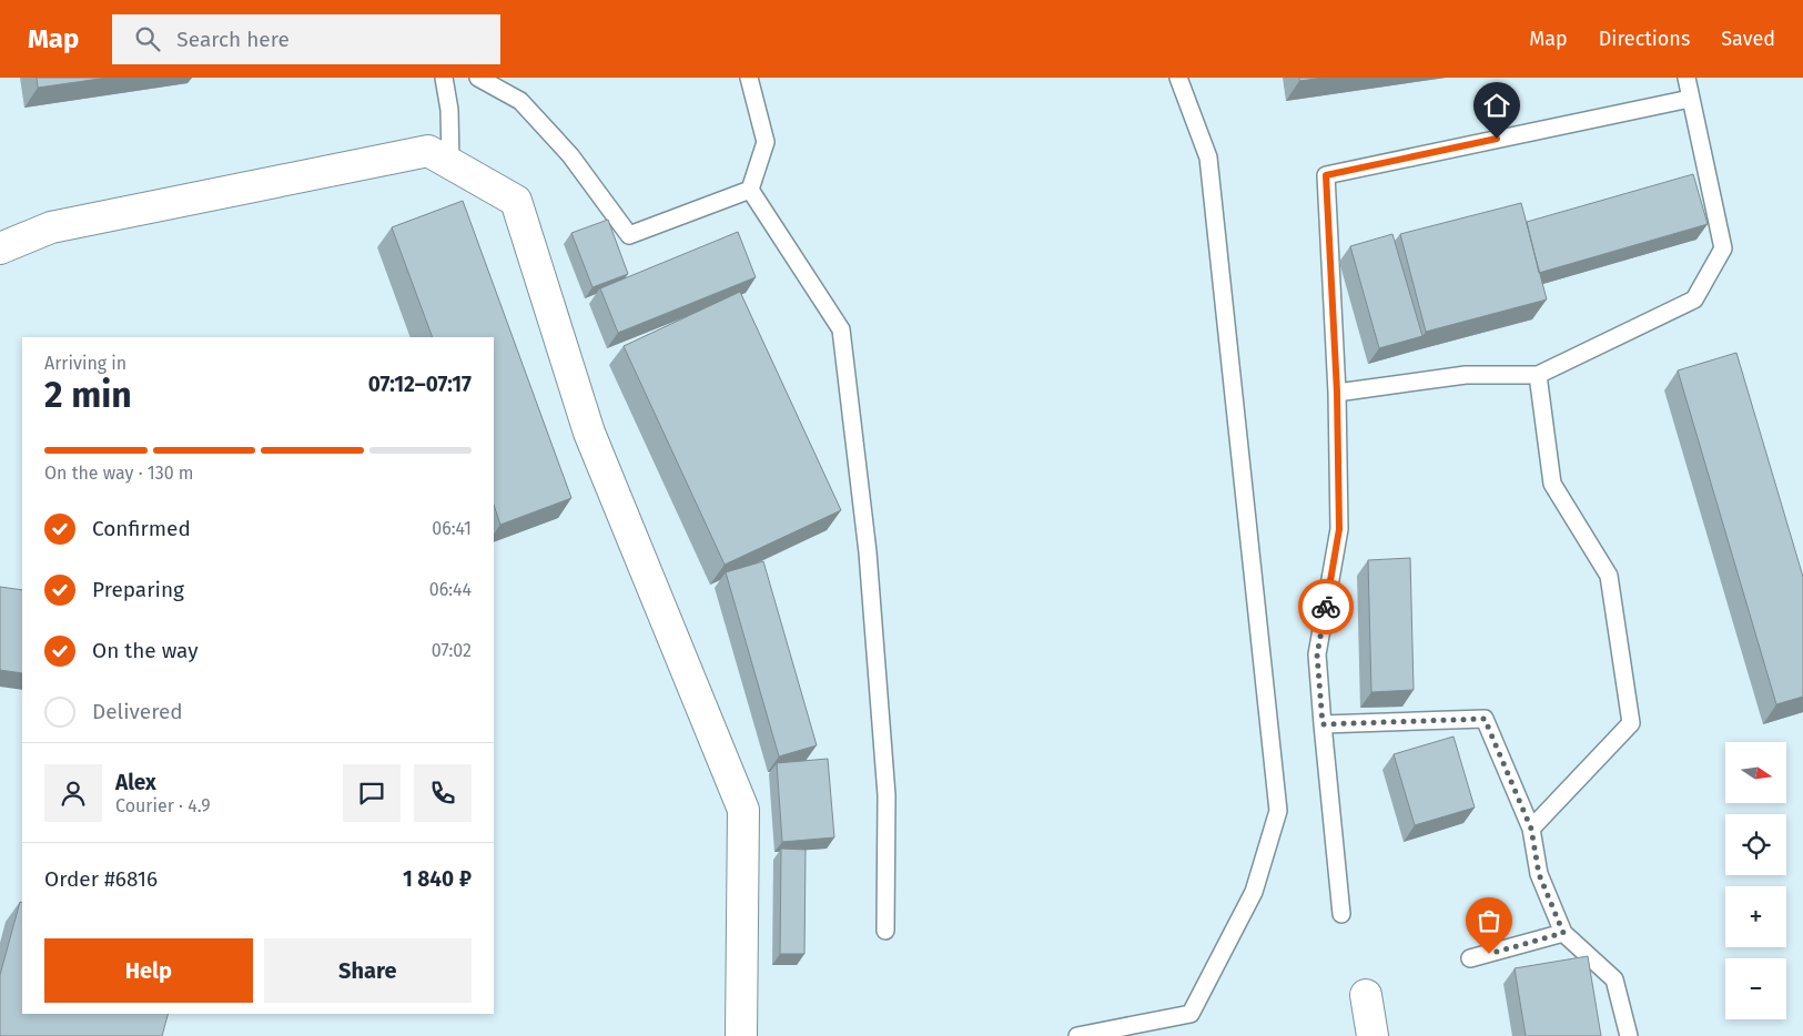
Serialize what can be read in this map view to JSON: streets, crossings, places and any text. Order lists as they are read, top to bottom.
{
  "north": "right",
  "page": {
    "header": "Map",
    "search": "Search here",
    "nav": ["Map", "Directions", "Saved"],
    "heading": ["2 min", "Arriving in", "07:12–07:17"],
    "panel": [
      "Alex",
      "Courier · 4.9",
      "Order #6816",
      "1 840 ₽"
    ],
    "bar": "On the way · 130 m",
    "list": [
      ["Confirmed", "06:41"],
      ["Preparing", "06:44"],
      ["On the way", "07:02"],
      "Delivered"
    ],
    "map_buttons": ["+", "−"],
    "buttons": ["Help", "Share"]
  }
}
